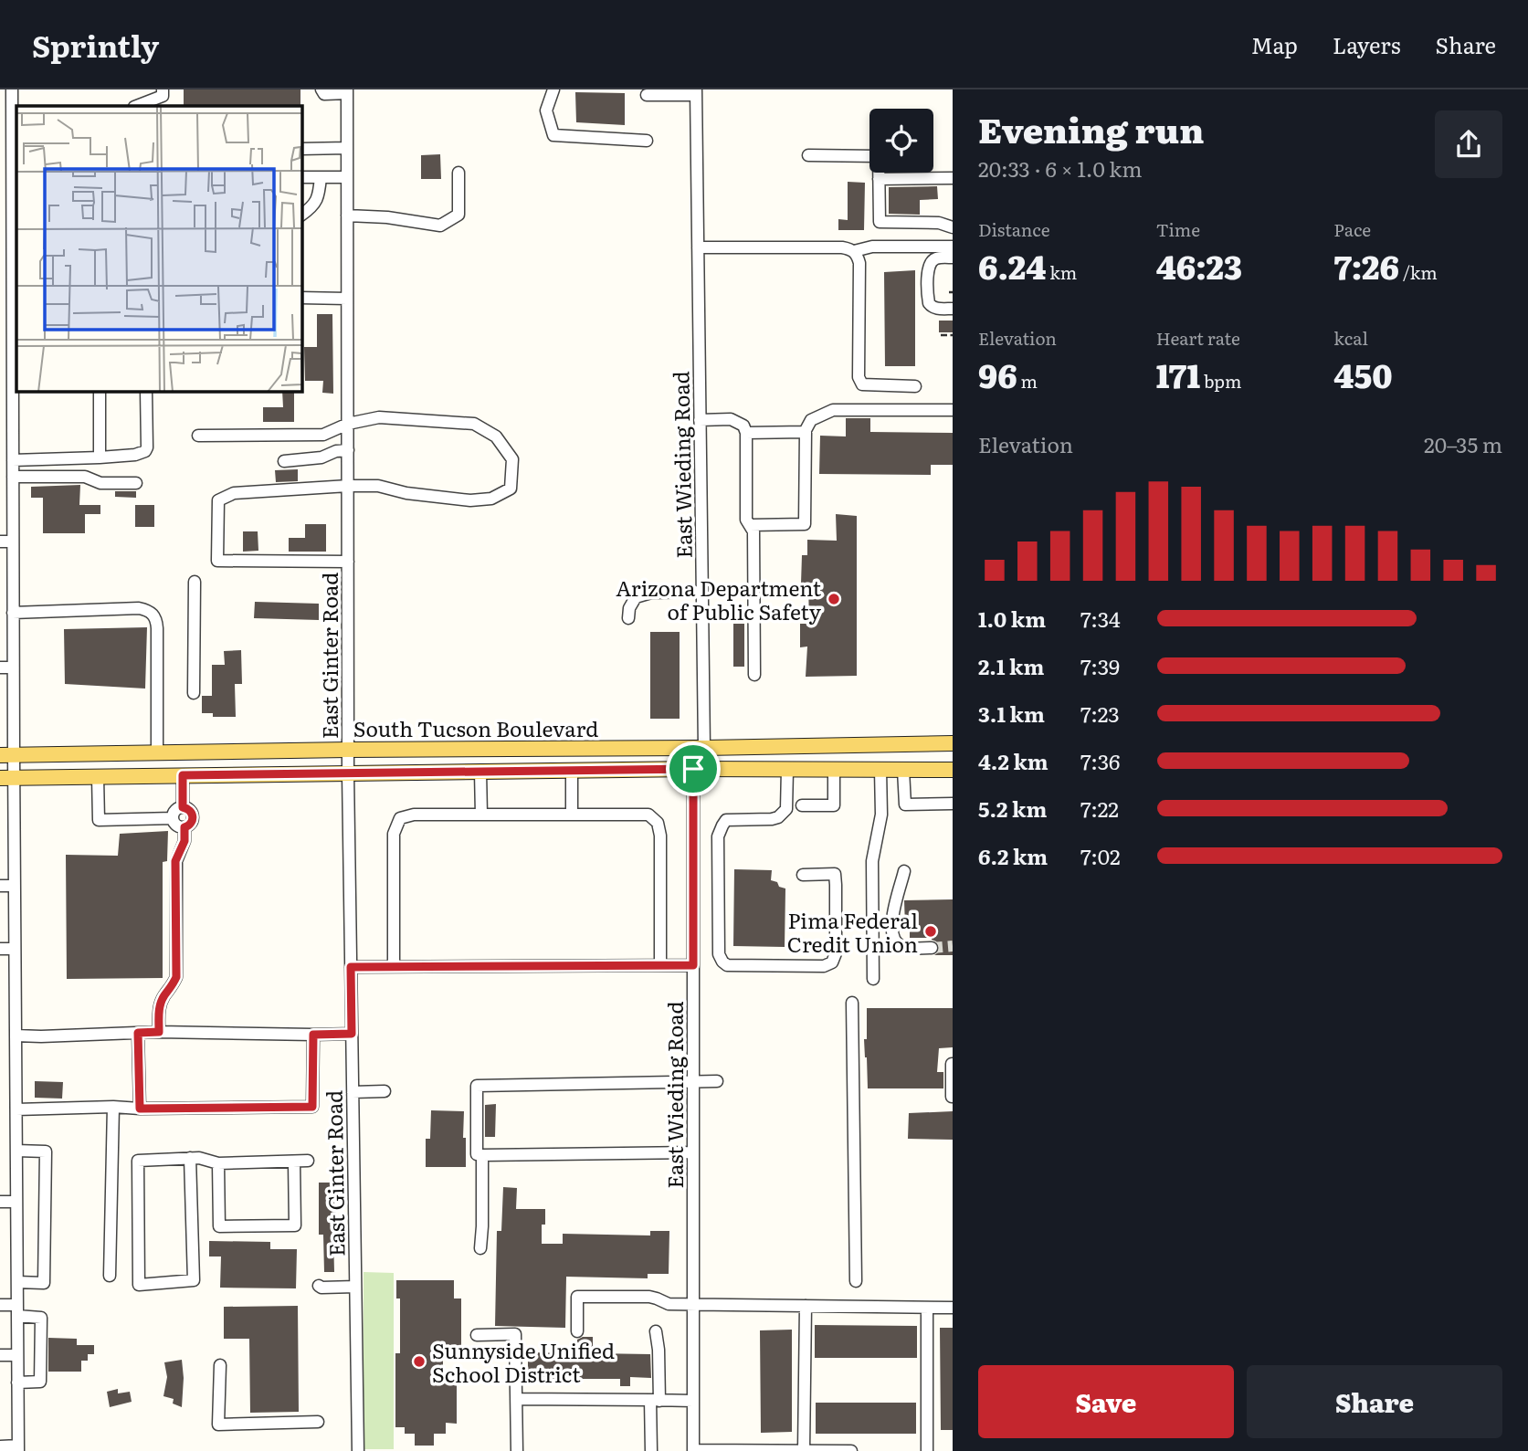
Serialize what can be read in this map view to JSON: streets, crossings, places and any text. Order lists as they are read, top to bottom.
{
  "streets": {
    "main road": ["South Tucson Boulevard"],
    "street": ["East Wieding Road", "East Ginter Road"]
  },
  "crossings": [
    ["East Wieding Road", "South Tucson Boulevard"],
    ["East Ginter Road", "South Tucson Boulevard"]
  ],
  "places": ["Arizona Department of Public Safety", "Pima Federal Credit Union", "Sunnyside Unified School District"],
  "page": {
    "header": "Sprintly",
    "nav": ["Map", "Layers", "Share"],
    "heading": ["Evening run", "20:33 · 6 × 1.0 km"],
    "stats": [
      ["Distance", "6.24 km"],
      ["Time", "46:23"],
      ["Pace", "7:26 /km"],
      ["Elevation", "96 m"],
      ["Heart rate", "171 bpm"],
      ["kcal", "450"]
    ],
    "chart": ["Elevation", "20–35 m"],
    "list": [
      {
        "name": "1.0 km",
        "note": "7:34"
      },
      {
        "name": "2.1 km",
        "note": "7:39"
      },
      {
        "name": "3.1 km",
        "note": "7:23"
      },
      {
        "name": "4.2 km",
        "note": "7:36"
      },
      {
        "name": "5.2 km",
        "note": "7:22"
      },
      {
        "name": "6.2 km",
        "note": "7:02"
      }
    ],
    "buttons": ["Save", "Share"]
  }
}
